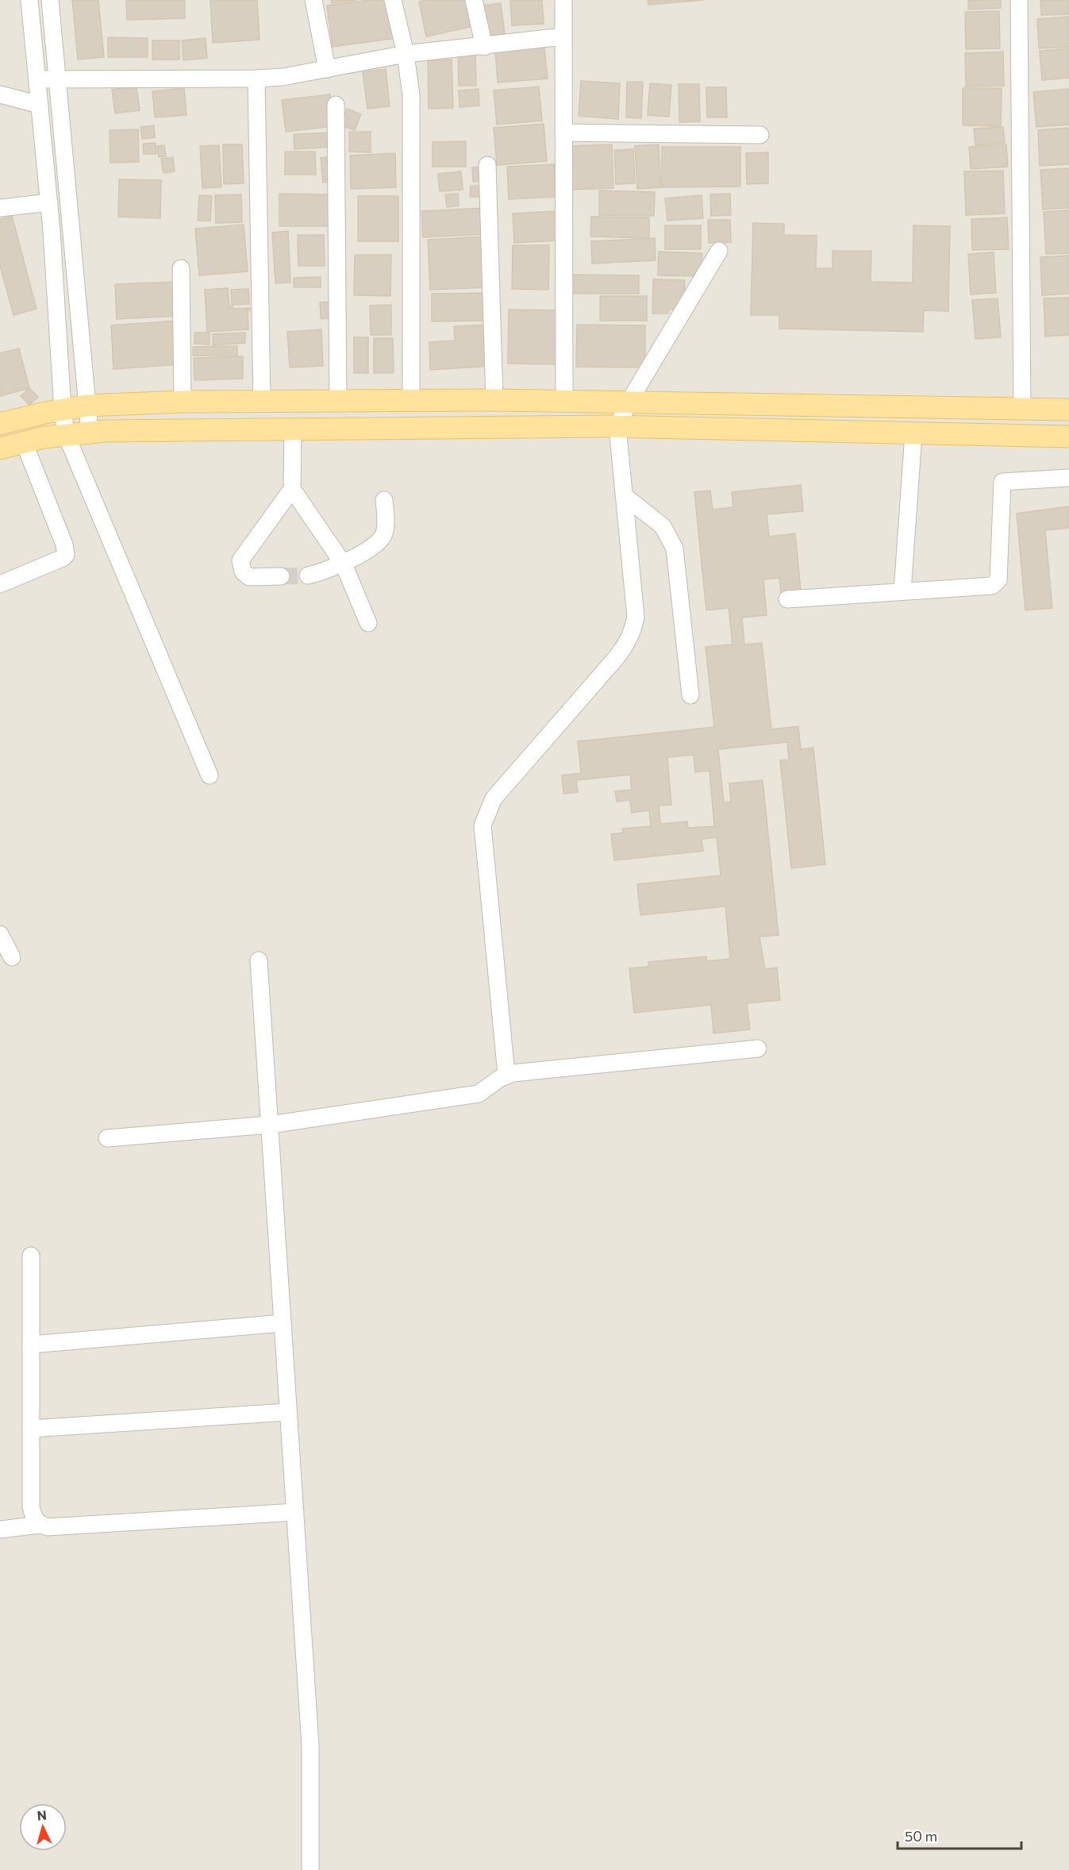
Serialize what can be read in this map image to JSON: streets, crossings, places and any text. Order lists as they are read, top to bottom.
{
  "scale_bar": "50 m",
  "north": "top"
}
